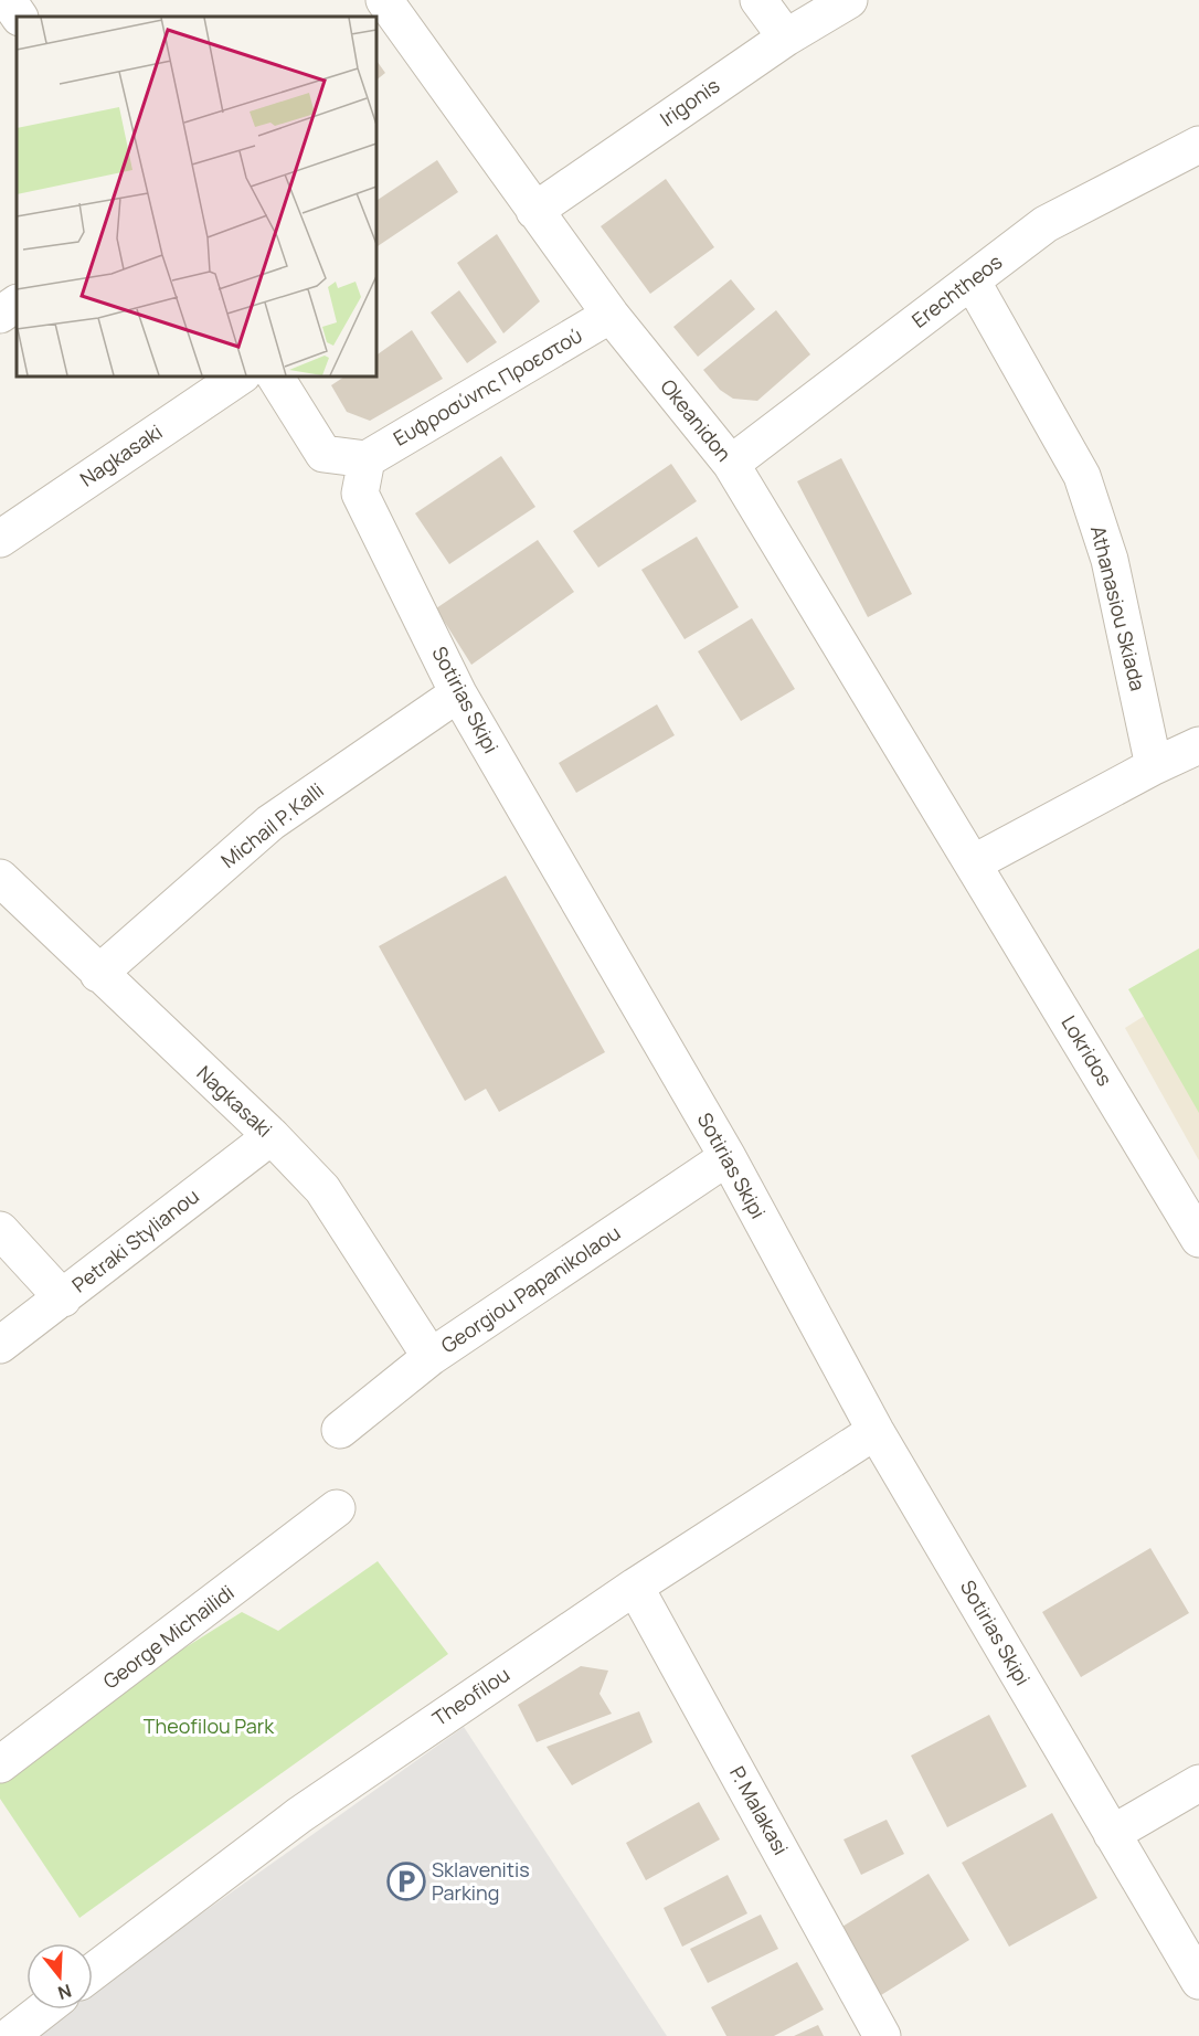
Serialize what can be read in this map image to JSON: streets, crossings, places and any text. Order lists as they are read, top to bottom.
{
  "streets": {
    "street": [
      "Irigonis",
      "Erechtheos",
      "Ευφροσύνης Προεστού",
      "Okeanidon",
      "Nagkasaki",
      "Athanasiou Skiada",
      "Sotirias Skipi",
      "Michail P. Kalli",
      "Lokridos",
      "Petraki Stylianou",
      "Georgiou Papanikolaou",
      "George Michailidi",
      "Theofilou",
      "P. Malakasi"
    ]
  },
  "crossings": [
    ["Irigonis", "Okeanidon"],
    ["Erechtheos", "Okeanidon"],
    ["Erechtheos", "Athanasiou Skiada"],
    ["Ευφροσύνης Προεστού", "Okeanidon"],
    ["Ευφροσύνης Προεστού", "Sotirias Skipi"],
    ["Okeanidon", "Lokridos"],
    ["Nagkasaki", "Michail P. Kalli"],
    ["Nagkasaki", "Petraki Stylianou"],
    ["Nagkasaki", "Georgiou Papanikolaou"],
    ["Sotirias Skipi", "Michail P. Kalli"],
    ["Sotirias Skipi", "Georgiou Papanikolaou"],
    ["Sotirias Skipi", "Theofilou"],
    ["Theofilou", "P. Malakasi"]
  ],
  "parks": ["Theofilou Park"],
  "places": {
    "parking": ["Sklavenitis Parking"]
  },
  "north": "bottom"
}
